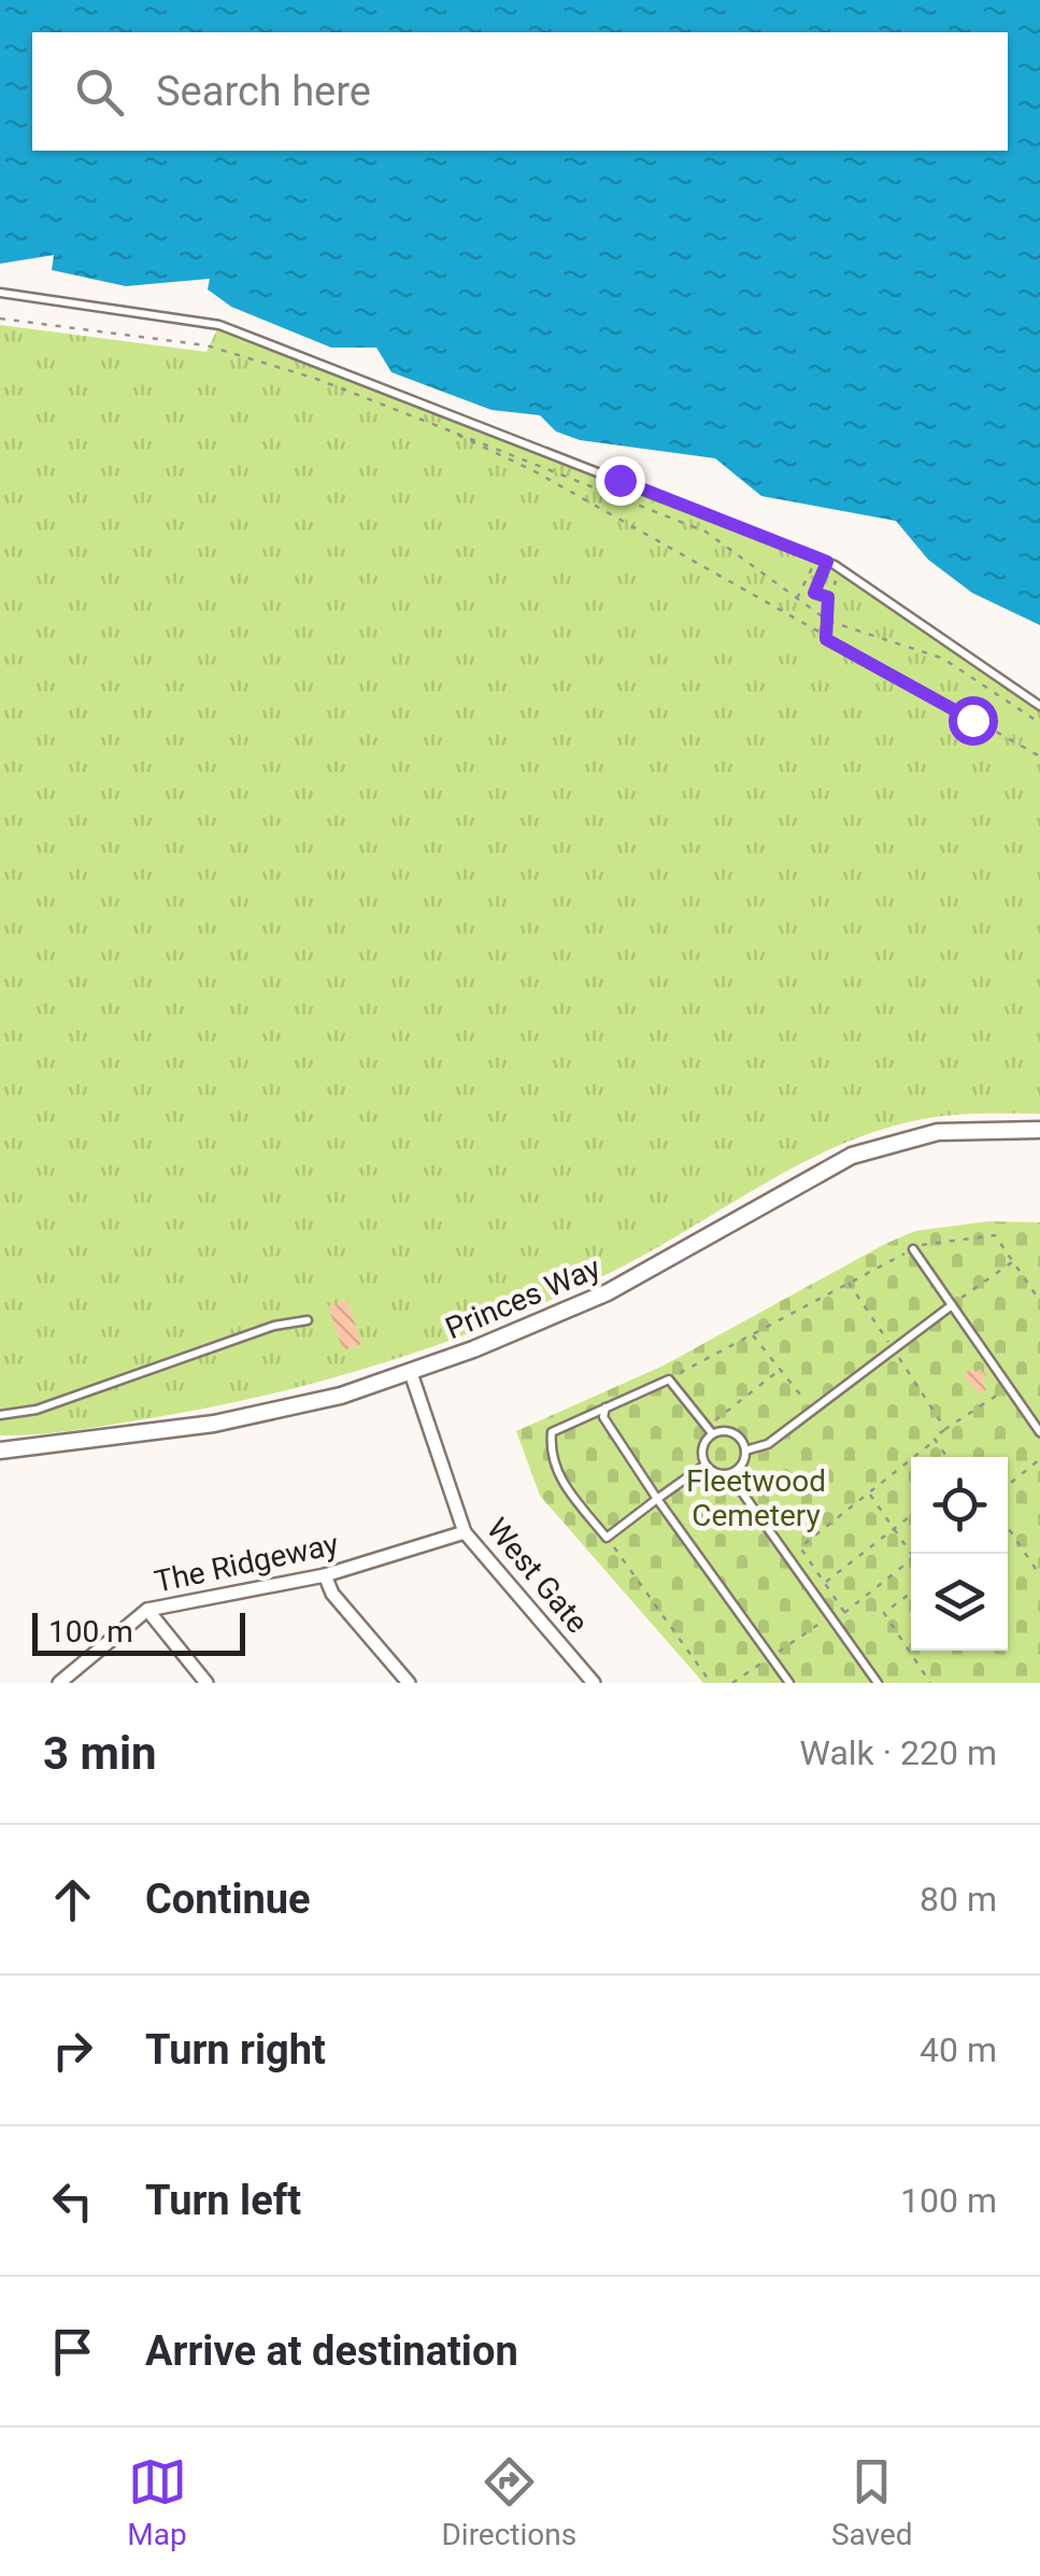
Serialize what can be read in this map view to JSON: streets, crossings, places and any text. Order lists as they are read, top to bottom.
{
  "streets": {
    "street": ["Princes Way", "The Ridgeway", "West Gate"]
  },
  "crossings": [
    ["Princes Way", "West Gate"],
    ["The Ridgeway", "West Gate"]
  ],
  "parks": ["Fleetwood Cemetery"],
  "scale_bar": "100 m",
  "page": {
    "search": "Search here",
    "scale": "100 m",
    "heading": ["3 min", "Walk · 220 m"],
    "list": [
      ["Continue", "80 m"],
      ["Turn right", "40 m"],
      ["Turn left", "100 m"],
      "Arrive at destination"
    ],
    "nav": ["Map", "Directions", "Saved"]
  }
}
